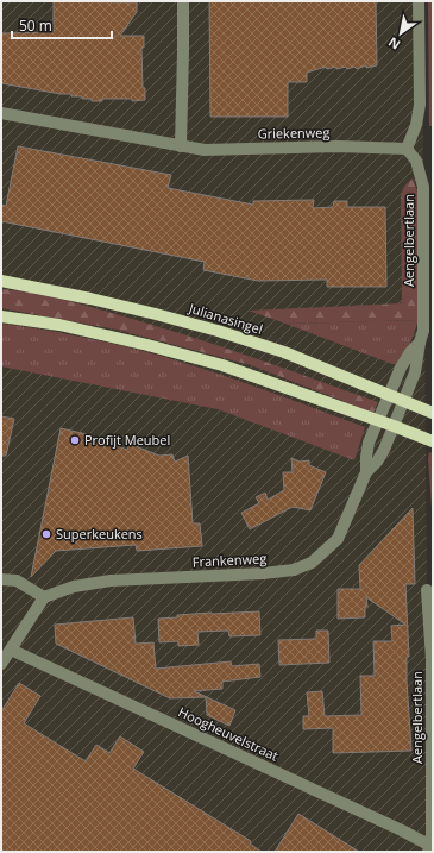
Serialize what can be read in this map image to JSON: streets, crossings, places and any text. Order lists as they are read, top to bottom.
{
  "streets": {
    "main road": ["Julianasingel"],
    "street": [
      "Griekenweg",
      "Aengelbertlaan",
      "Frankenweg",
      "Hoogheuvelstraat"
    ]
  },
  "crossings": [
    ["Griekenweg", "Aengelbertlaan"],
    ["Aengelbertlaan", "Julianasingel"],
    ["Aengelbertlaan", "Frankenweg"],
    ["Aengelbertlaan", "Hoogheuvelstraat"]
  ],
  "places": ["Profijt Meubel", "Superkeukens"],
  "scale_bar": "50 m",
  "north": "bottom left"
}
